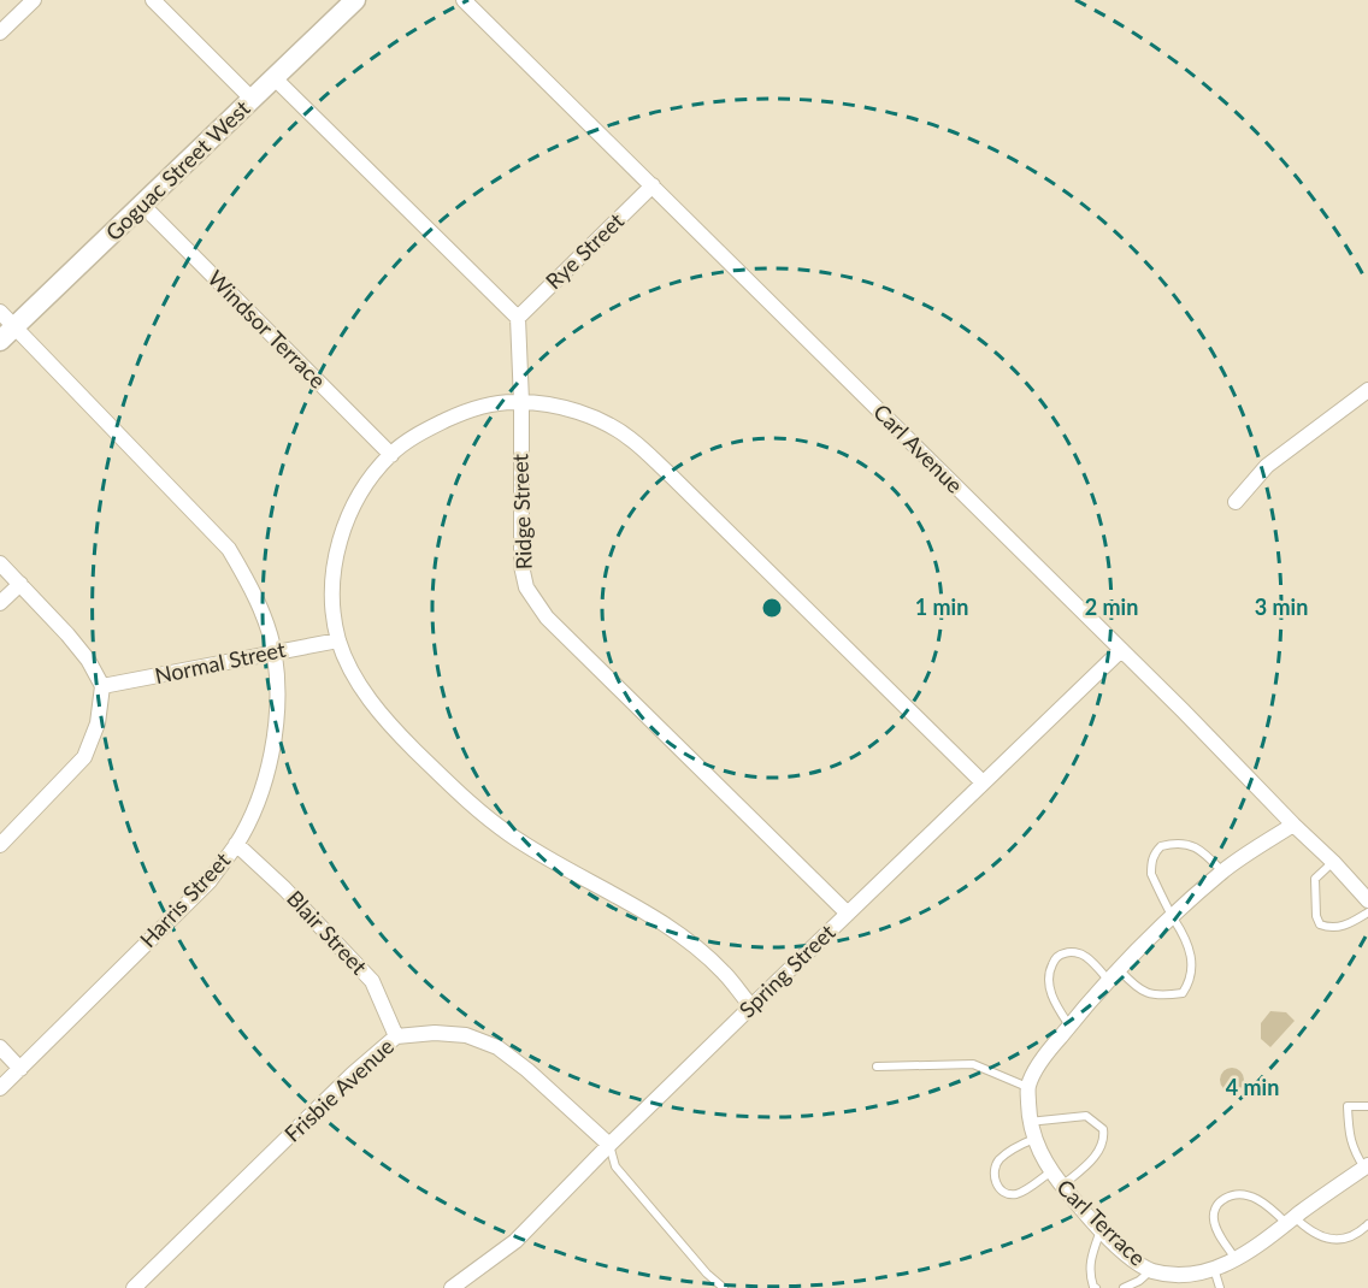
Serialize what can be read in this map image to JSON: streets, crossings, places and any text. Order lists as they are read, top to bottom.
{
  "streets": {
    "street": [
      "Goguac Street West",
      "Rye Street",
      "Windsor Terrace",
      "Carl Avenue",
      "Ridge Street",
      "Normal Street",
      "Harris Street",
      "Blair Street",
      "Spring Street",
      "Frisbie Avenue",
      "Carl Terrace"
    ]
  },
  "crossings": [
    ["Goguac Street West", "Windsor Terrace"],
    ["Goguac Street West", "Harris Street"],
    ["Rye Street", "Carl Avenue"],
    ["Rye Street", "Ridge Street"],
    ["Carl Avenue", "Spring Street"],
    ["Ridge Street", "Spring Street"],
    ["Normal Street", "Harris Street"],
    ["Harris Street", "Blair Street"],
    ["Blair Street", "Frisbie Avenue"],
    ["Spring Street", "Frisbie Avenue"]
  ],
  "rings": [
    "1 min",
    "2 min",
    "3 min",
    "4 min"
  ]
}
